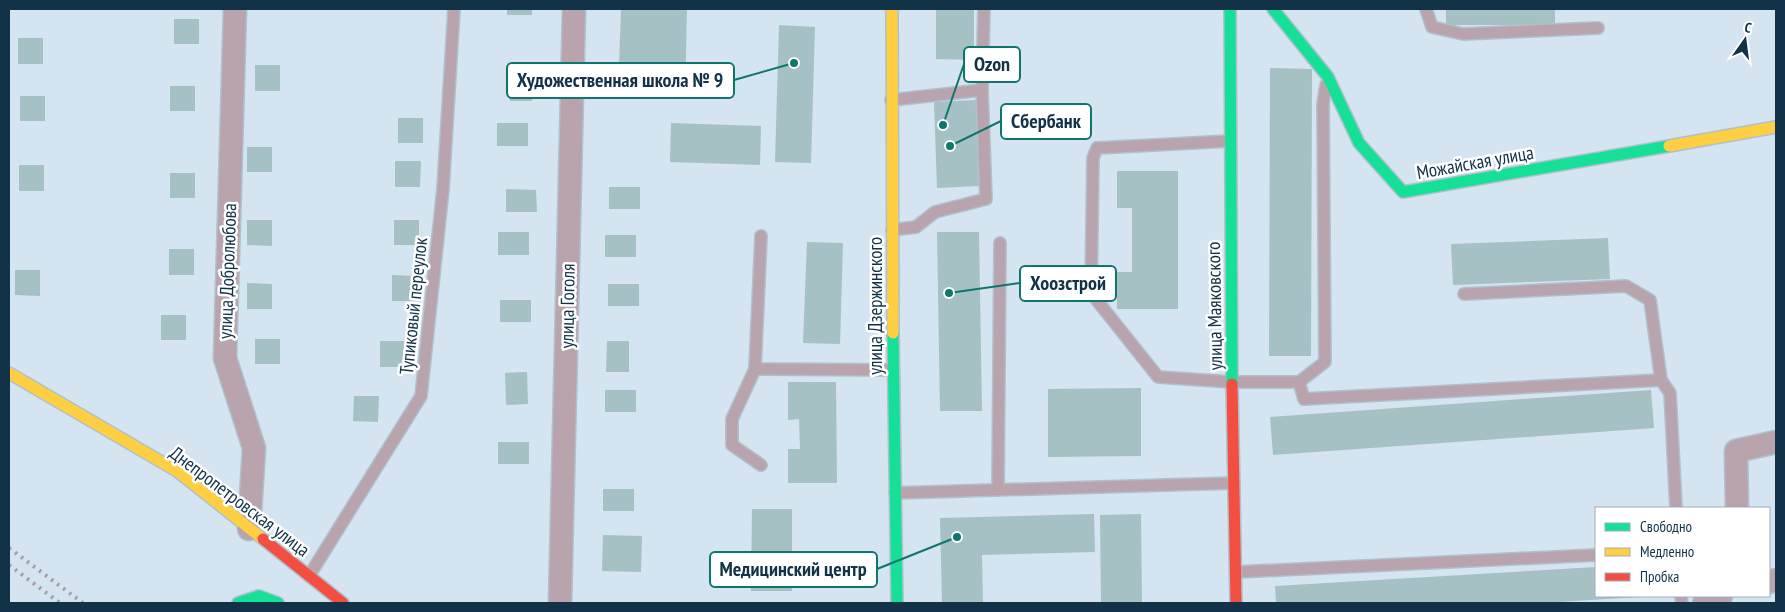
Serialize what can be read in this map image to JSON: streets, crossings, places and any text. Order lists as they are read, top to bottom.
{
  "streets": {
    "main road": [
      "Можайская улица",
      "улица Дзержинского",
      "улица Маяковского",
      "Днепропетровская улица"
    ],
    "street": ["улица Добролюбова", "улица Гоголя"],
    "lane": ["Тупиковый переулок"]
  },
  "crossings": [
    ["улица Добролюбова", "Днепропетровская улица"],
    ["Тупиковый переулок", "Днепропетровская улица"]
  ],
  "places": [
    "Художественная школа № 9",
    "Ozon",
    "Сбербанк",
    "Хоозстрой",
    "Медицинский центр"
  ],
  "legend": ["Свободно", "Медленно", "Пробка"],
  "north": "top"
}
